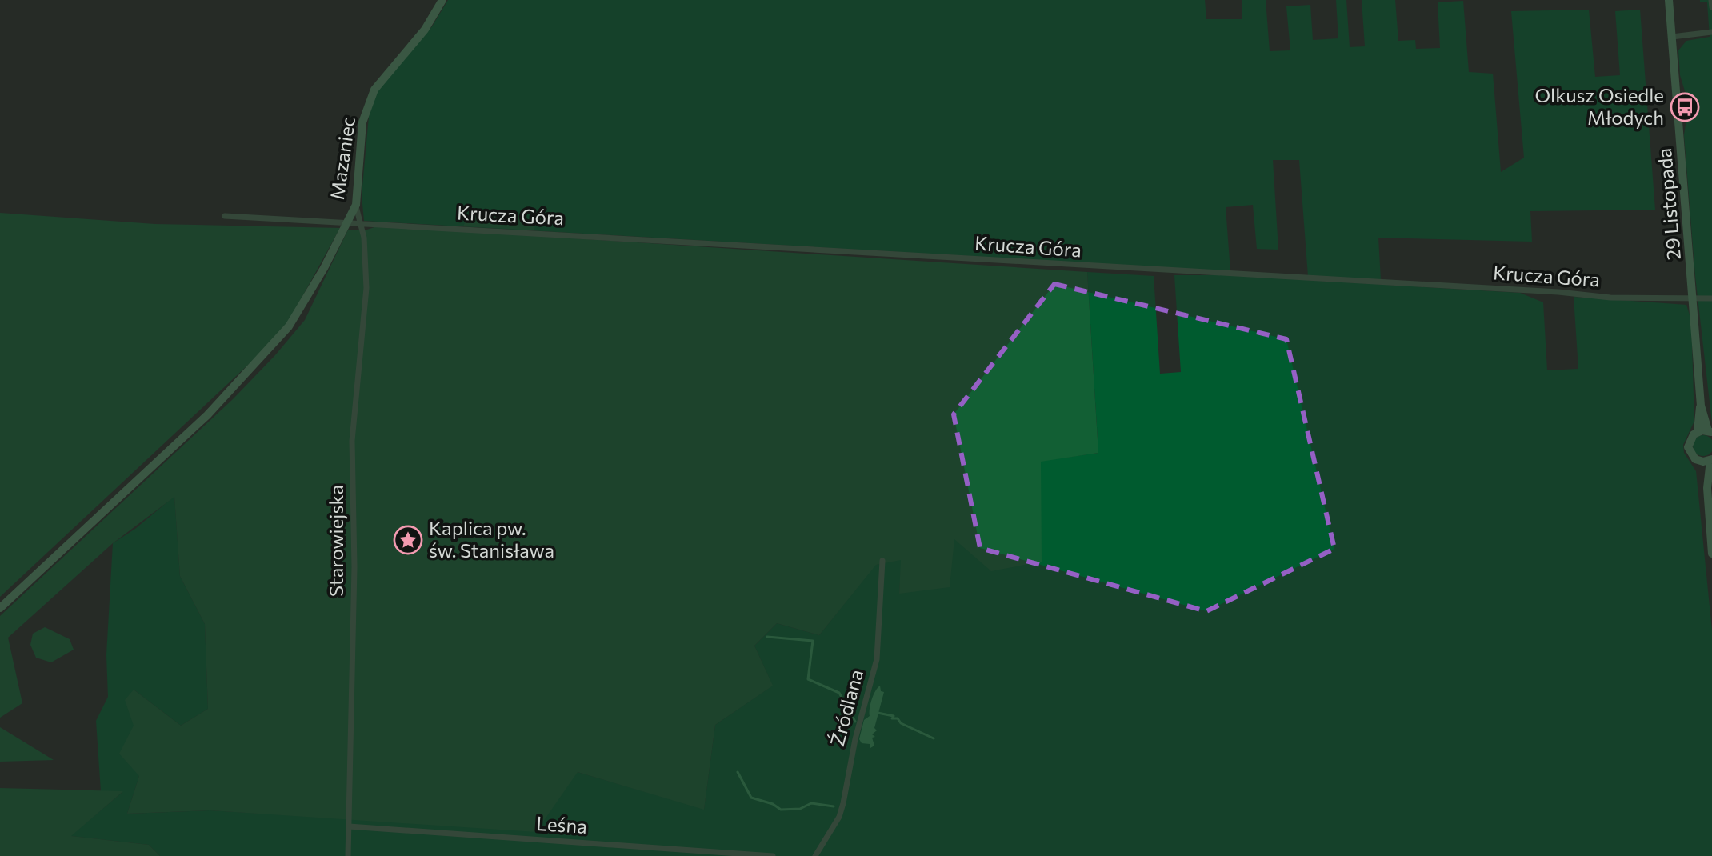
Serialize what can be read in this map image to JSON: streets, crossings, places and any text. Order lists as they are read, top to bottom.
{
  "streets": {
    "street": [
      "Mazaniec",
      "29 Listopada",
      "Krucza Góra",
      "Starowiejska",
      "Źródlana",
      "Leśna"
    ]
  },
  "crossings": [
    ["Mazaniec", "Krucza Góra"],
    ["Mazaniec", "Starowiejska"],
    ["29 Listopada", "Krucza Góra"],
    ["Krucza Góra", "Starowiejska"],
    ["Starowiejska", "Leśna"]
  ],
  "places": {
    "bus stop": ["Olkusz Osiedle Młodych"],
    "place": ["Kaplica pw. św. Stanisława"]
  }
}
